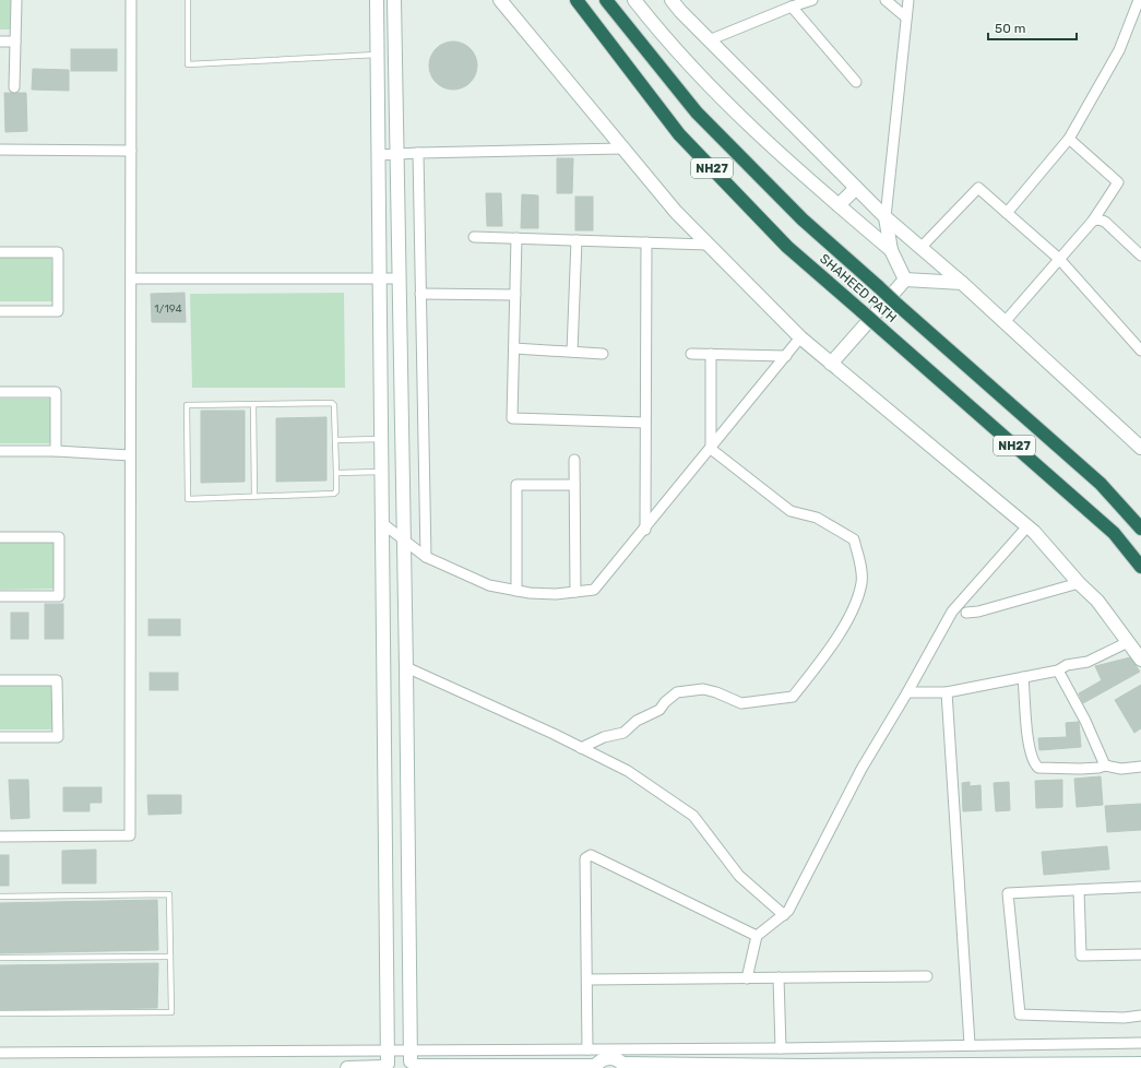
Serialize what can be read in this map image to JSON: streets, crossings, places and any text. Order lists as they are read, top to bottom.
{
  "streets": {
    "highway": ["NH27", "SHAHEED PATH"]
  },
  "house_numbers": ["1/194"],
  "scale_bar": "50 m"
}
